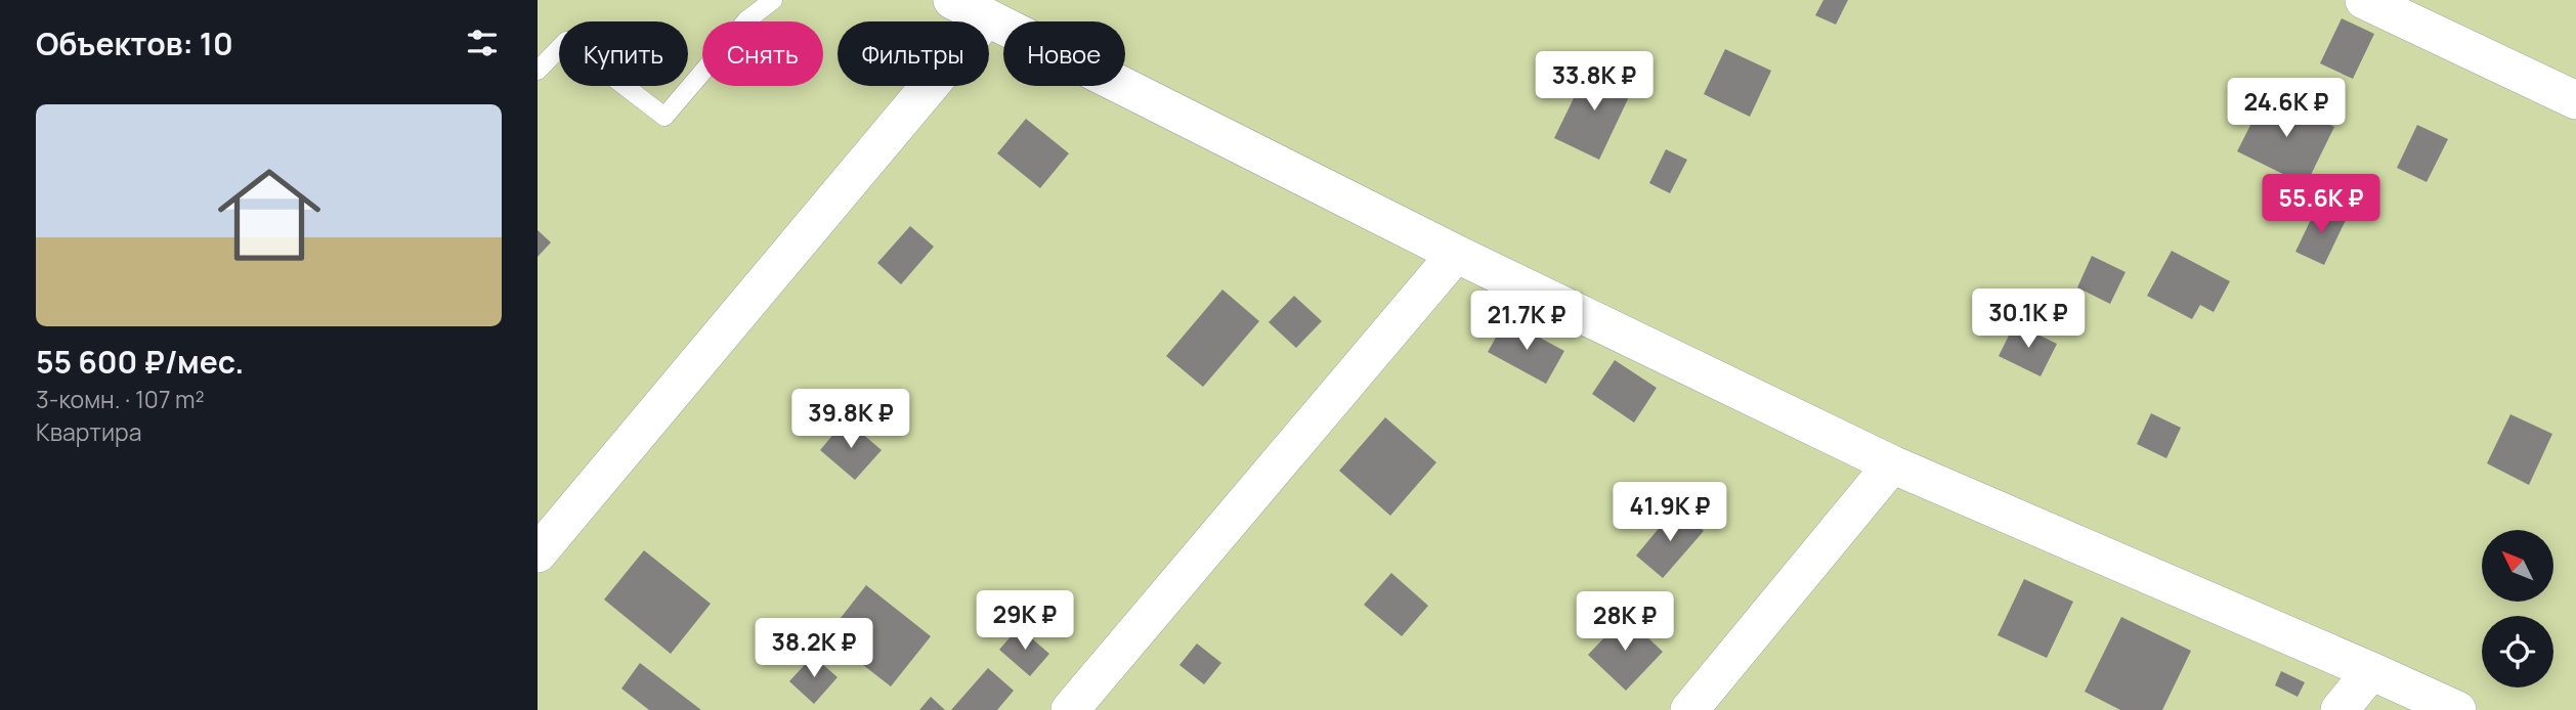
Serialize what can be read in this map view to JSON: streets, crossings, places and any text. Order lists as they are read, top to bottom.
{
  "north": "top left",
  "page": {
    "heading": "Объектов: 10",
    "chip": [
      "Купить",
      "Снять",
      "Фильтры",
      "Новое"
    ],
    "price": [
      "33.8K ₽",
      "24.6K ₽",
      "55.6K ₽",
      "30.1K ₽",
      "21.7K ₽",
      "39.8K ₽",
      "41.9K ₽",
      "29K ₽",
      "28K ₽",
      "38.2K ₽"
    ],
    "list": [
      {
        "name": "55 600 ₽/мес.",
        "note": "3-комн. · 107 m² · Квартира"
      }
    ]
  }
}
